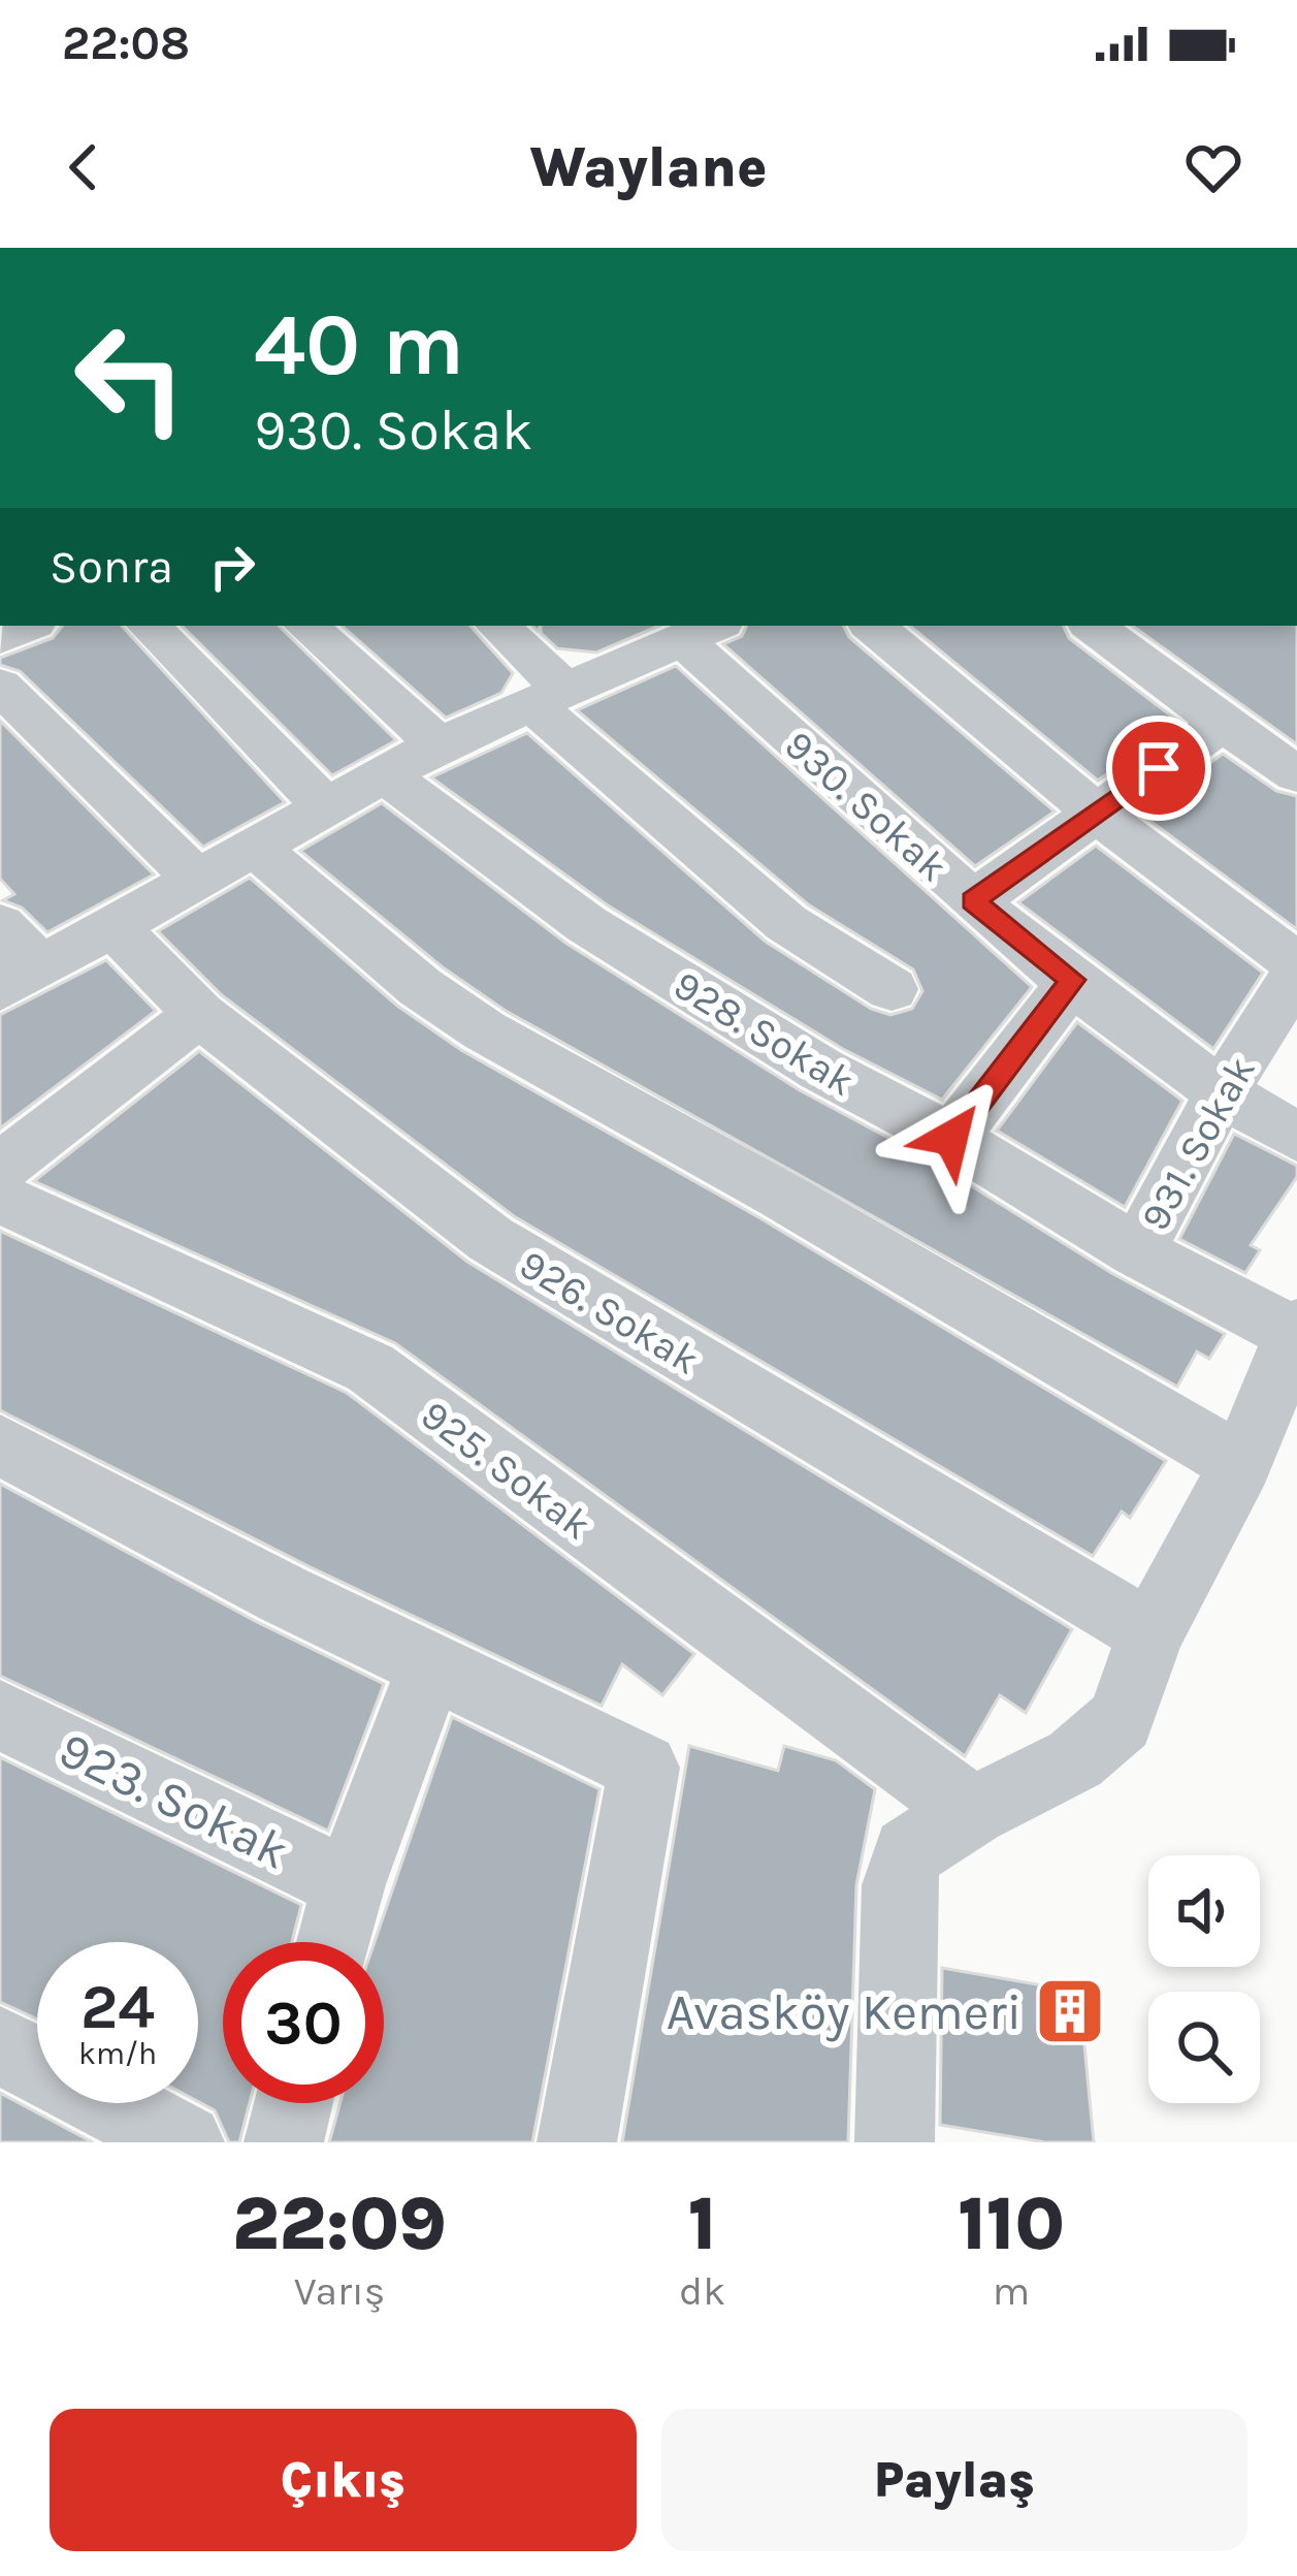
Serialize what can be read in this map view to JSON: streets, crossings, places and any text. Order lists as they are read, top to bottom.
{
  "streets": {
    "street": [
      "930. Sokak",
      "928. Sokak",
      "931. Sokak",
      "926. Sokak",
      "925. Sokak",
      "923. Sokak"
    ]
  },
  "crossings": [
    ["930. Sokak", "931. Sokak"],
    ["928. Sokak", "931. Sokak"]
  ],
  "places": {
    "building": ["Avasköy Kemeri"]
  },
  "page": {
    "status": "22:08",
    "header": "Waylane",
    "turn": ["40 m", "930. Sokak"],
    "then": "Sonra",
    "speed": "24 km/h",
    "limit": "30",
    "eta": [
      "22:09",
      "Varış",
      "1",
      "dk",
      "110",
      "m"
    ],
    "buttons": ["Çıkış", "Paylaş"]
  }
}
